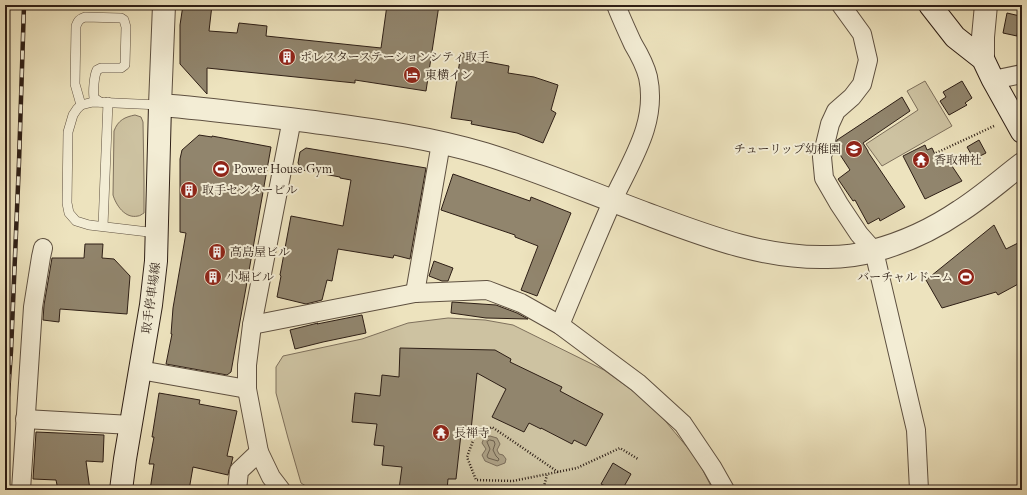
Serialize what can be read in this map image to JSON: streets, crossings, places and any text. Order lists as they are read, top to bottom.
{
  "streets": {
    "street": ["取手停車場線"]
  },
  "places": {
    "building": [
      "ポレスターステーションシティ取手",
      "取手センタービル",
      "高島屋ビル",
      "小堀ビル"
    ],
    "hotel": ["東横イン"],
    "school or university": ["チューリップ幼稚園"],
    "temple": ["香取神社", "長禅寺"],
    "sports": ["Power House Gym", "バーチャルドーム"]
  }
}
